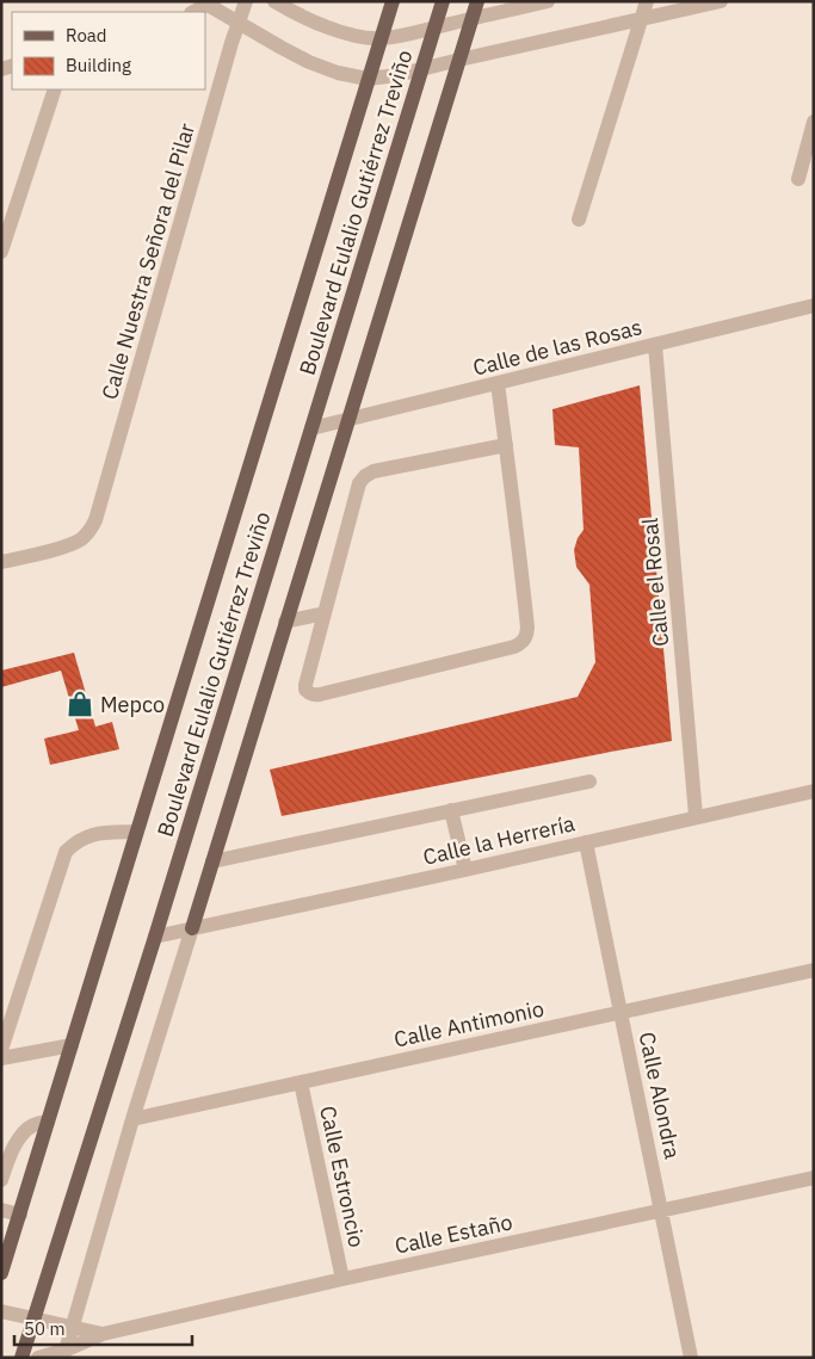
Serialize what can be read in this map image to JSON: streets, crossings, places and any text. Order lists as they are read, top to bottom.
{
  "streets": {
    "main road": ["Boulevard Eulalio Gutiérrez Treviño"],
    "street": [
      "Calle Nuestra Señora del Pilar",
      "Calle de las Rosas",
      "Calle el Rosal",
      "Calle la Herrería",
      "Calle Antimonio",
      "Calle Alondra",
      "Calle Estroncio",
      "Calle Estaño"
    ]
  },
  "crossings": [
    ["Boulevard Eulalio Gutiérrez Treviño", "Calle de las Rosas"],
    ["Boulevard Eulalio Gutiérrez Treviño", "Calle la Herrería"],
    ["Boulevard Eulalio Gutiérrez Treviño", "Calle Estaño"],
    ["Calle de las Rosas", "Calle el Rosal"],
    ["Calle el Rosal", "Calle la Herrería"],
    ["Calle la Herrería", "Calle Alondra"],
    ["Calle Antimonio", "Calle Alondra"],
    ["Calle Antimonio", "Calle Estroncio"],
    ["Calle Alondra", "Calle Estaño"],
    ["Calle Estroncio", "Calle Estaño"]
  ],
  "places": {
    "shop": ["Mepco"]
  },
  "legend": ["Road", "Building"],
  "scale_bar": "50 m"
}
